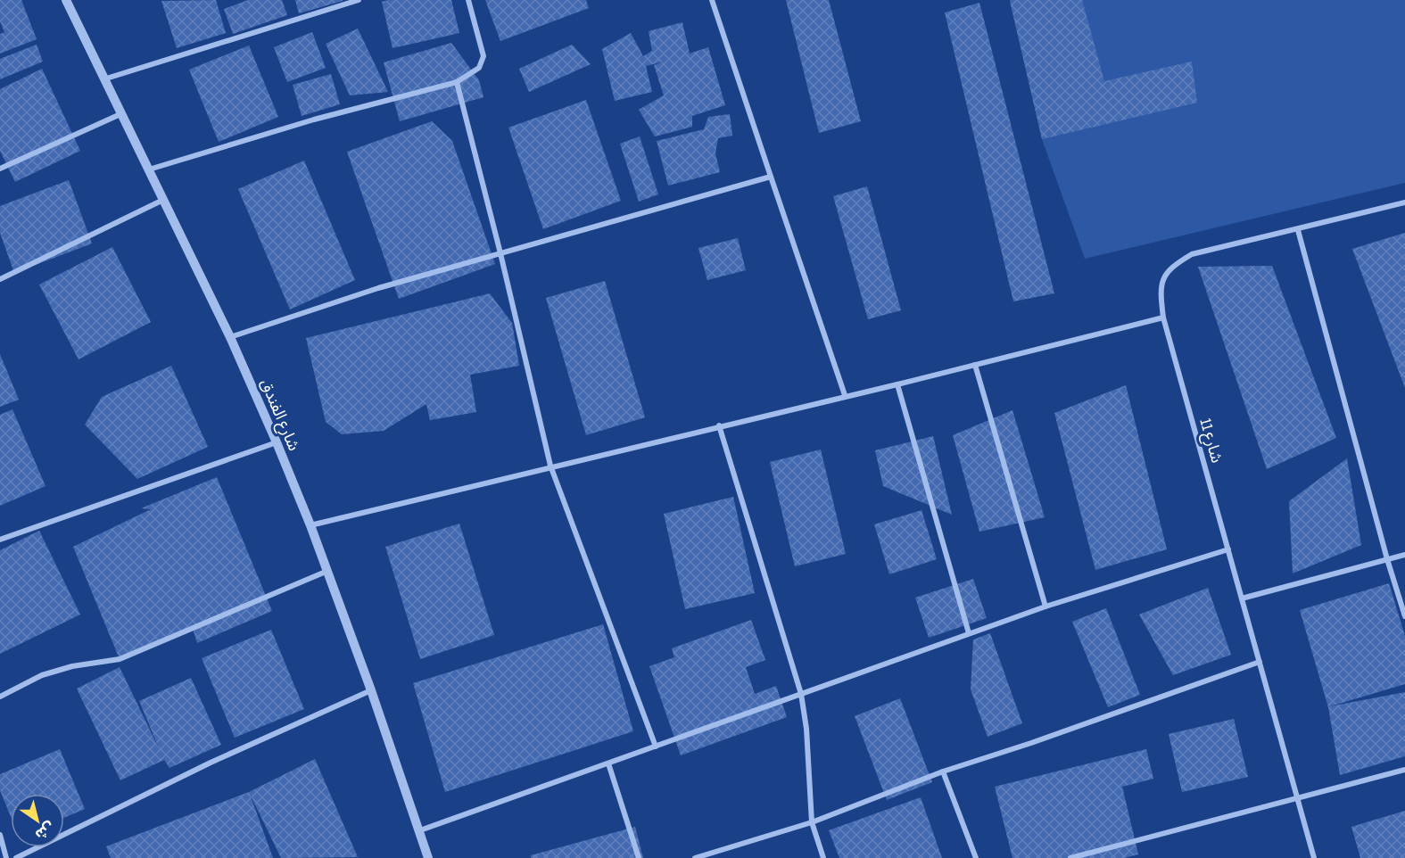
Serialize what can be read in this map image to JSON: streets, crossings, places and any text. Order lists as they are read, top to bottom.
{
  "streets": {
    "street": ["شارع الفندق", "شارع 11"]
  },
  "north": "bottom right"
}
